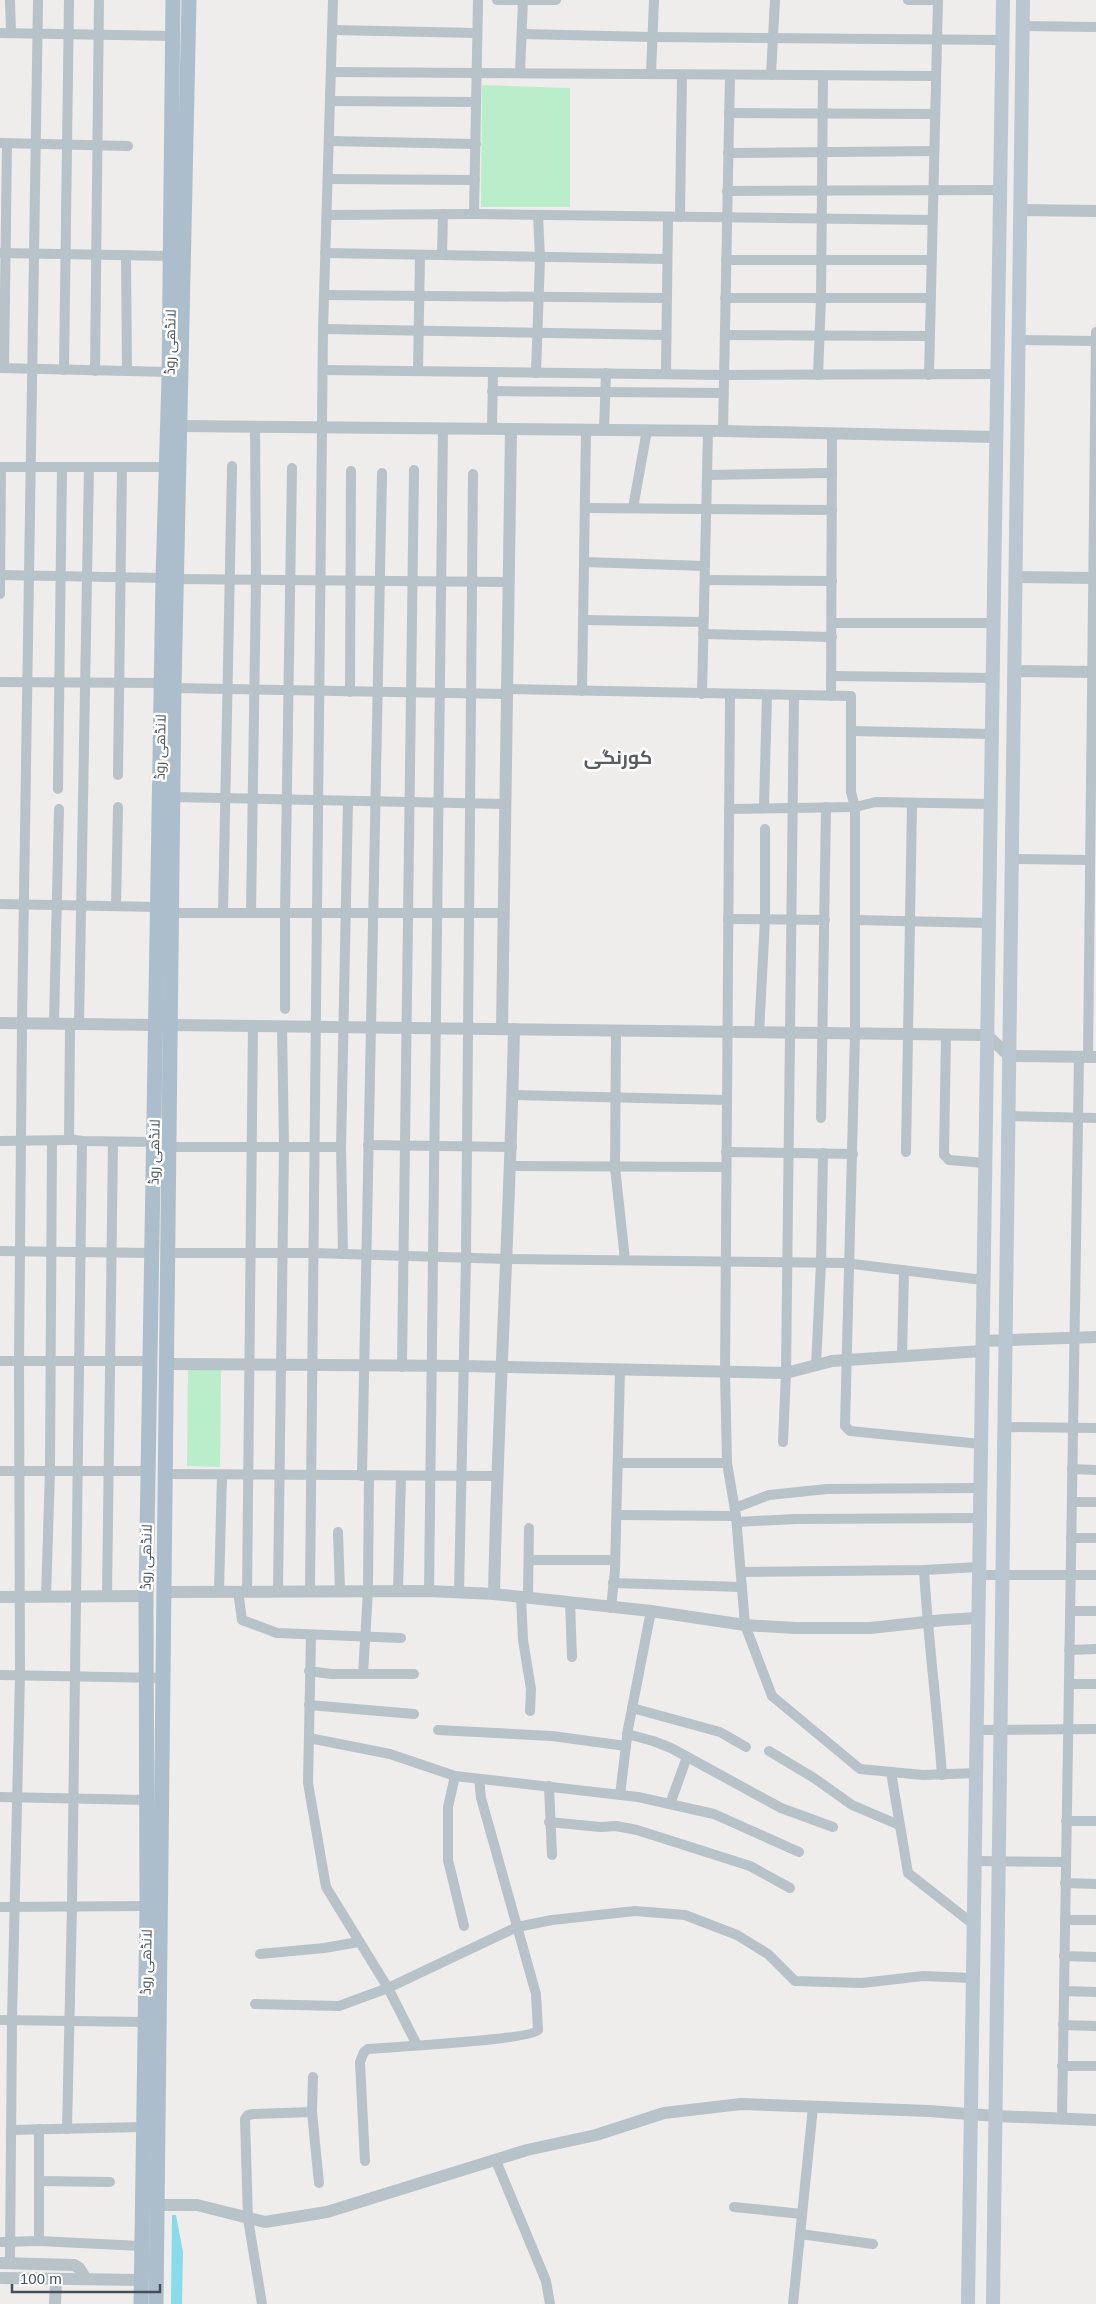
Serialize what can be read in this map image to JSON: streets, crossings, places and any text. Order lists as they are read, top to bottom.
{
  "streets": {
    "main road": ["لانڈھی روڈ"]
  },
  "districts": ["کورنگی"],
  "scale_bar": "100 m"
}
